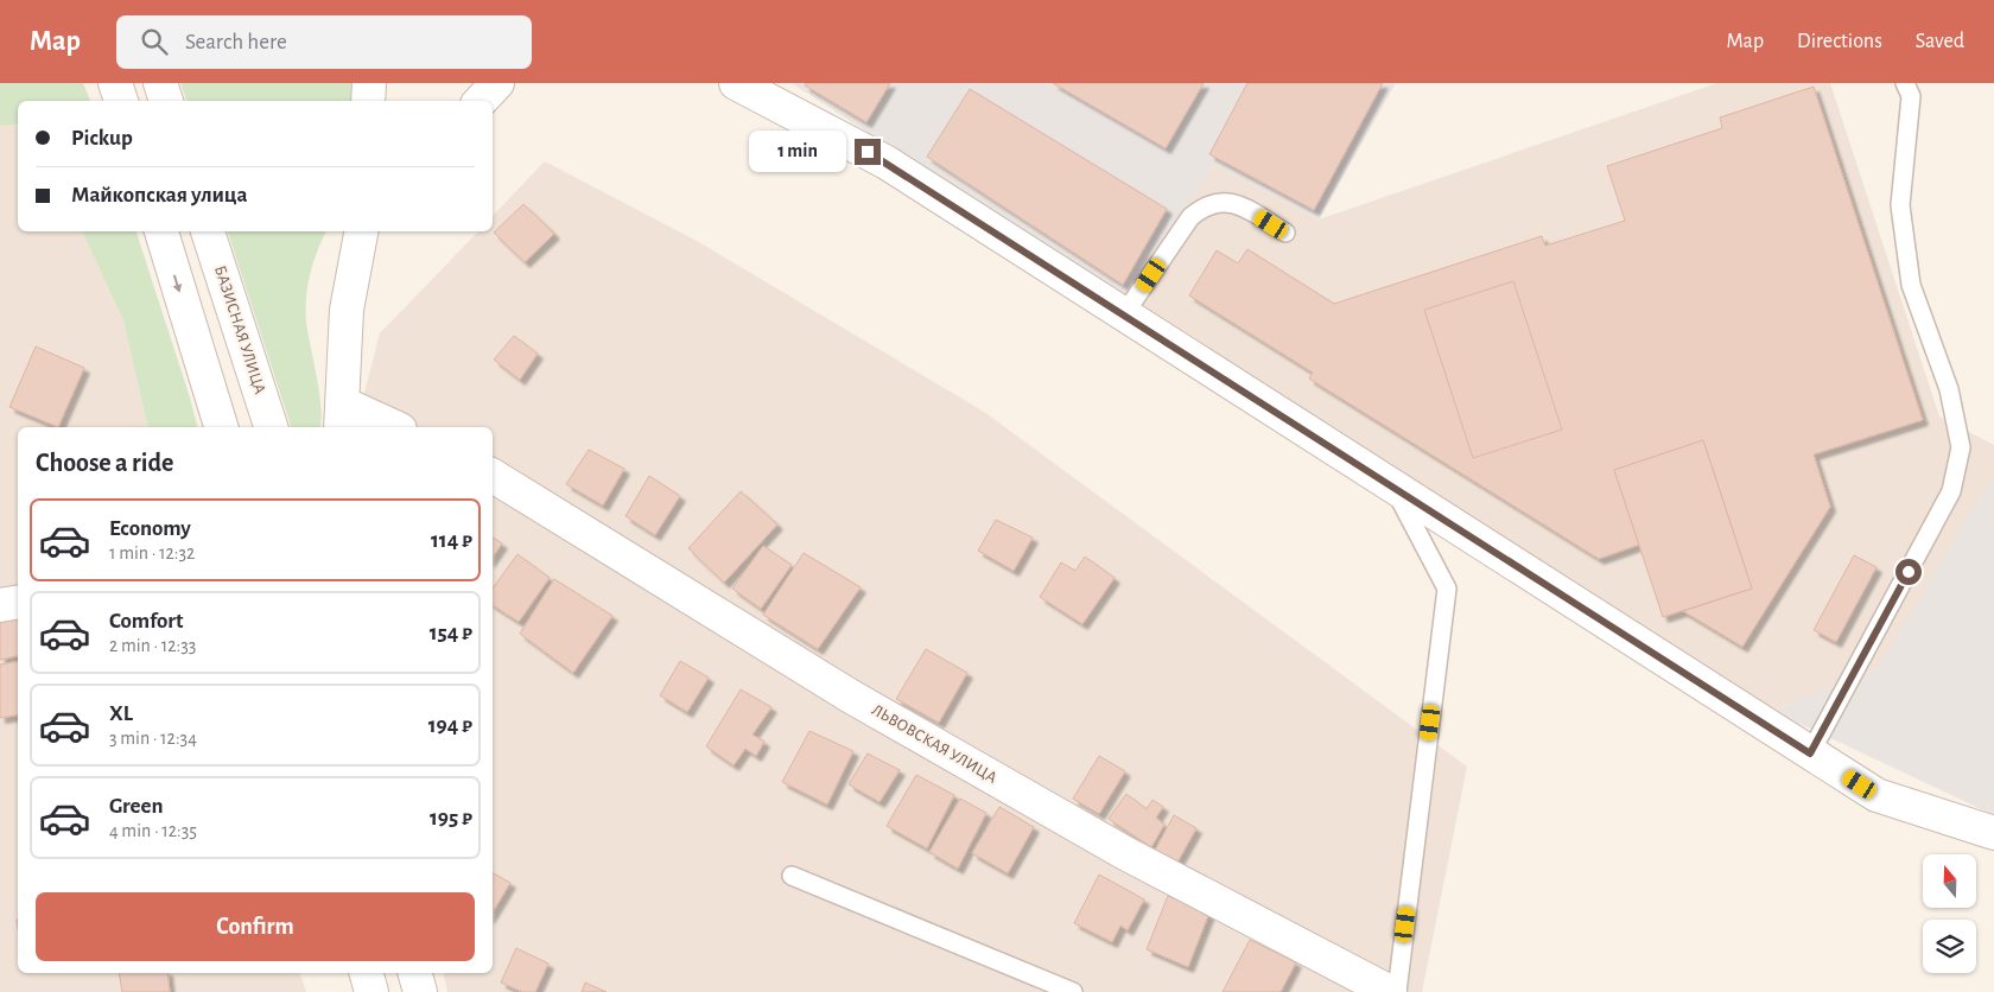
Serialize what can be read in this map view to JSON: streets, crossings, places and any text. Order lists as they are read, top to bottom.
{
  "streets": {
    "street": ["БАЗИСНАЯ УЛИЦА", "ЛЬВОВСКАЯ УЛИЦА"]
  },
  "north": "top",
  "page": {
    "header": "Map",
    "search": "Search here",
    "nav": ["Map", "Directions", "Saved"],
    "banner": ["Pickup", "Майкопская улица"],
    "bubble": "1 min",
    "heading": "Choose a ride",
    "list": [
      {
        "name": "Economy",
        "note": "1 min · 12:32",
        "value": "114 ₽"
      },
      {
        "name": "Comfort",
        "note": "2 min · 12:33",
        "value": "154 ₽"
      },
      {
        "name": "XL",
        "note": "3 min · 12:34",
        "value": "194 ₽"
      },
      {
        "name": "Green",
        "note": "4 min · 12:35",
        "value": "195 ₽"
      }
    ],
    "buttons": "Confirm"
  }
}
